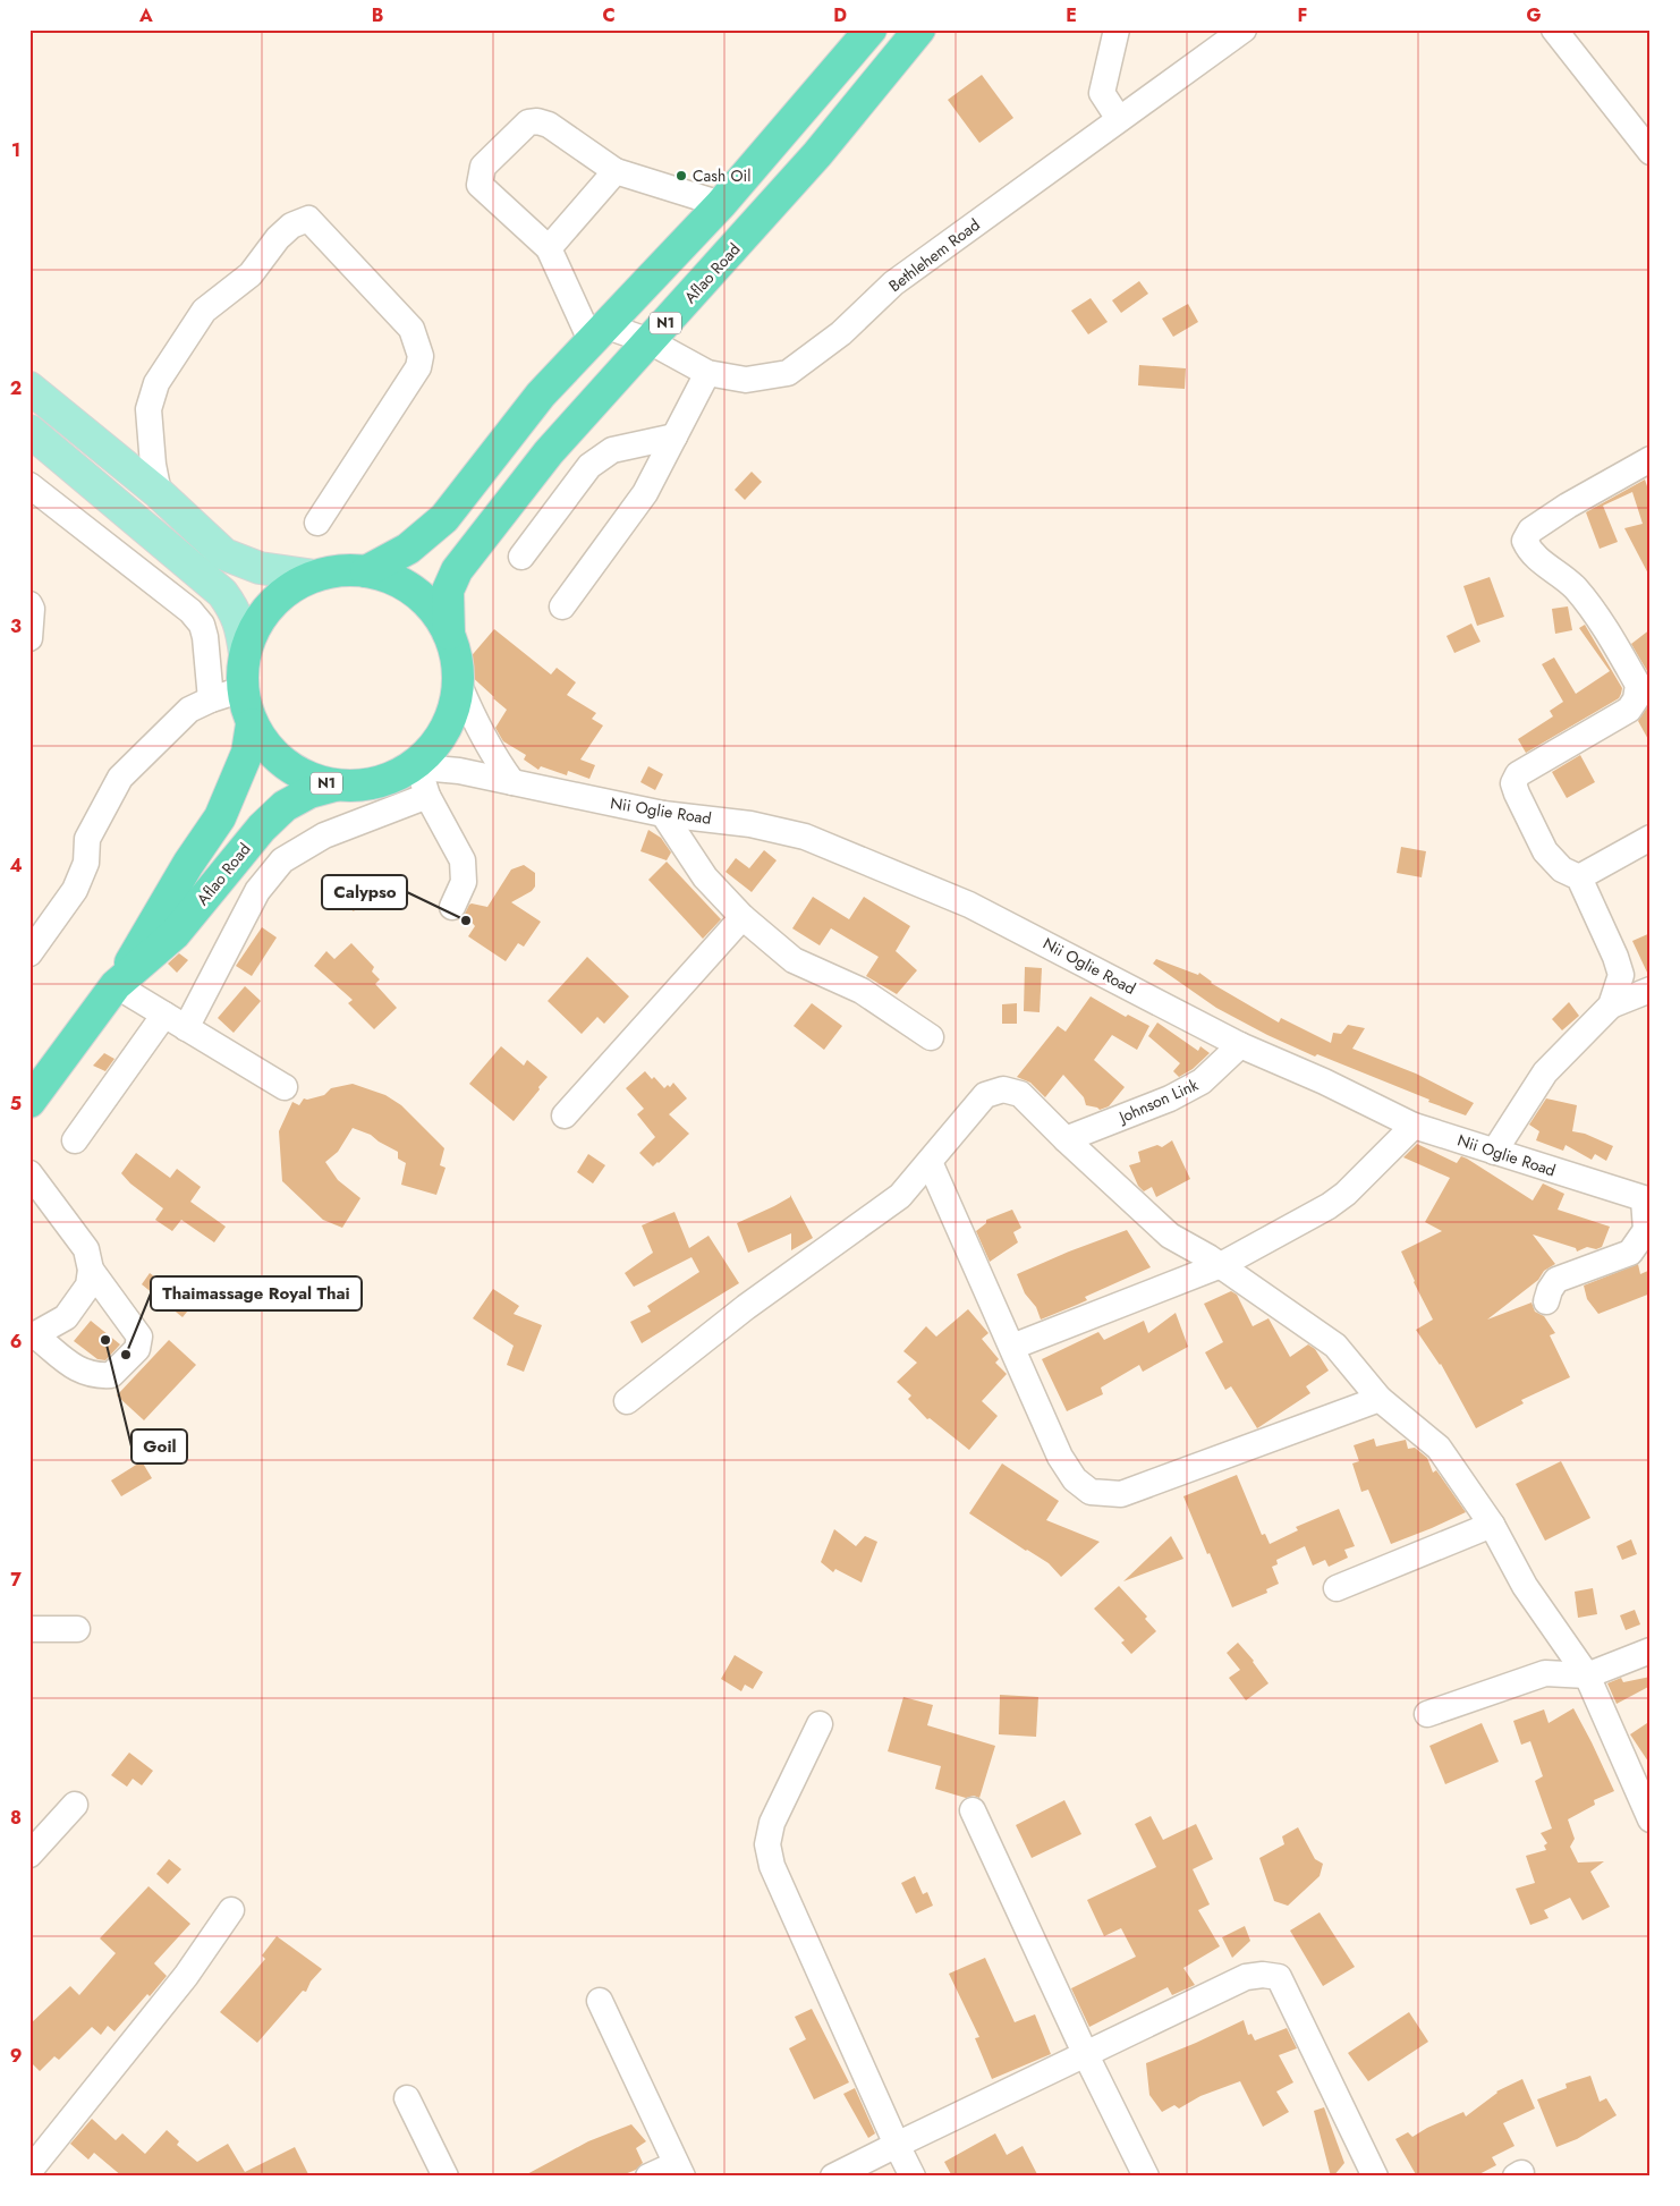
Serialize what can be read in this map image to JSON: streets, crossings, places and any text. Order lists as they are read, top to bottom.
{
  "streets": {
    "highway": ["Aflao Road", "N1"],
    "street": ["Bethlehem Road", "Nii Oglie Road", "Johnson Link"]
  },
  "crossings": [
    ["Bethlehem Road", "Aflao Road"],
    ["Bethlehem Road", "N1"],
    ["Aflao Road", "N1"],
    ["N1", "Nii Oglie Road"],
    ["Nii Oglie Road", "Johnson Link"]
  ],
  "places": [
    "Cash Oil",
    "Calypso",
    "Goil",
    "Thaimassage Royal Thai"
  ],
  "grid": {
    "columns": [
      "A",
      "B",
      "C",
      "D",
      "E",
      "F",
      "G"
    ],
    "rows": [
      "1",
      "2",
      "3",
      "4",
      "5",
      "6",
      "7",
      "8",
      "9"
    ]
  }
}
